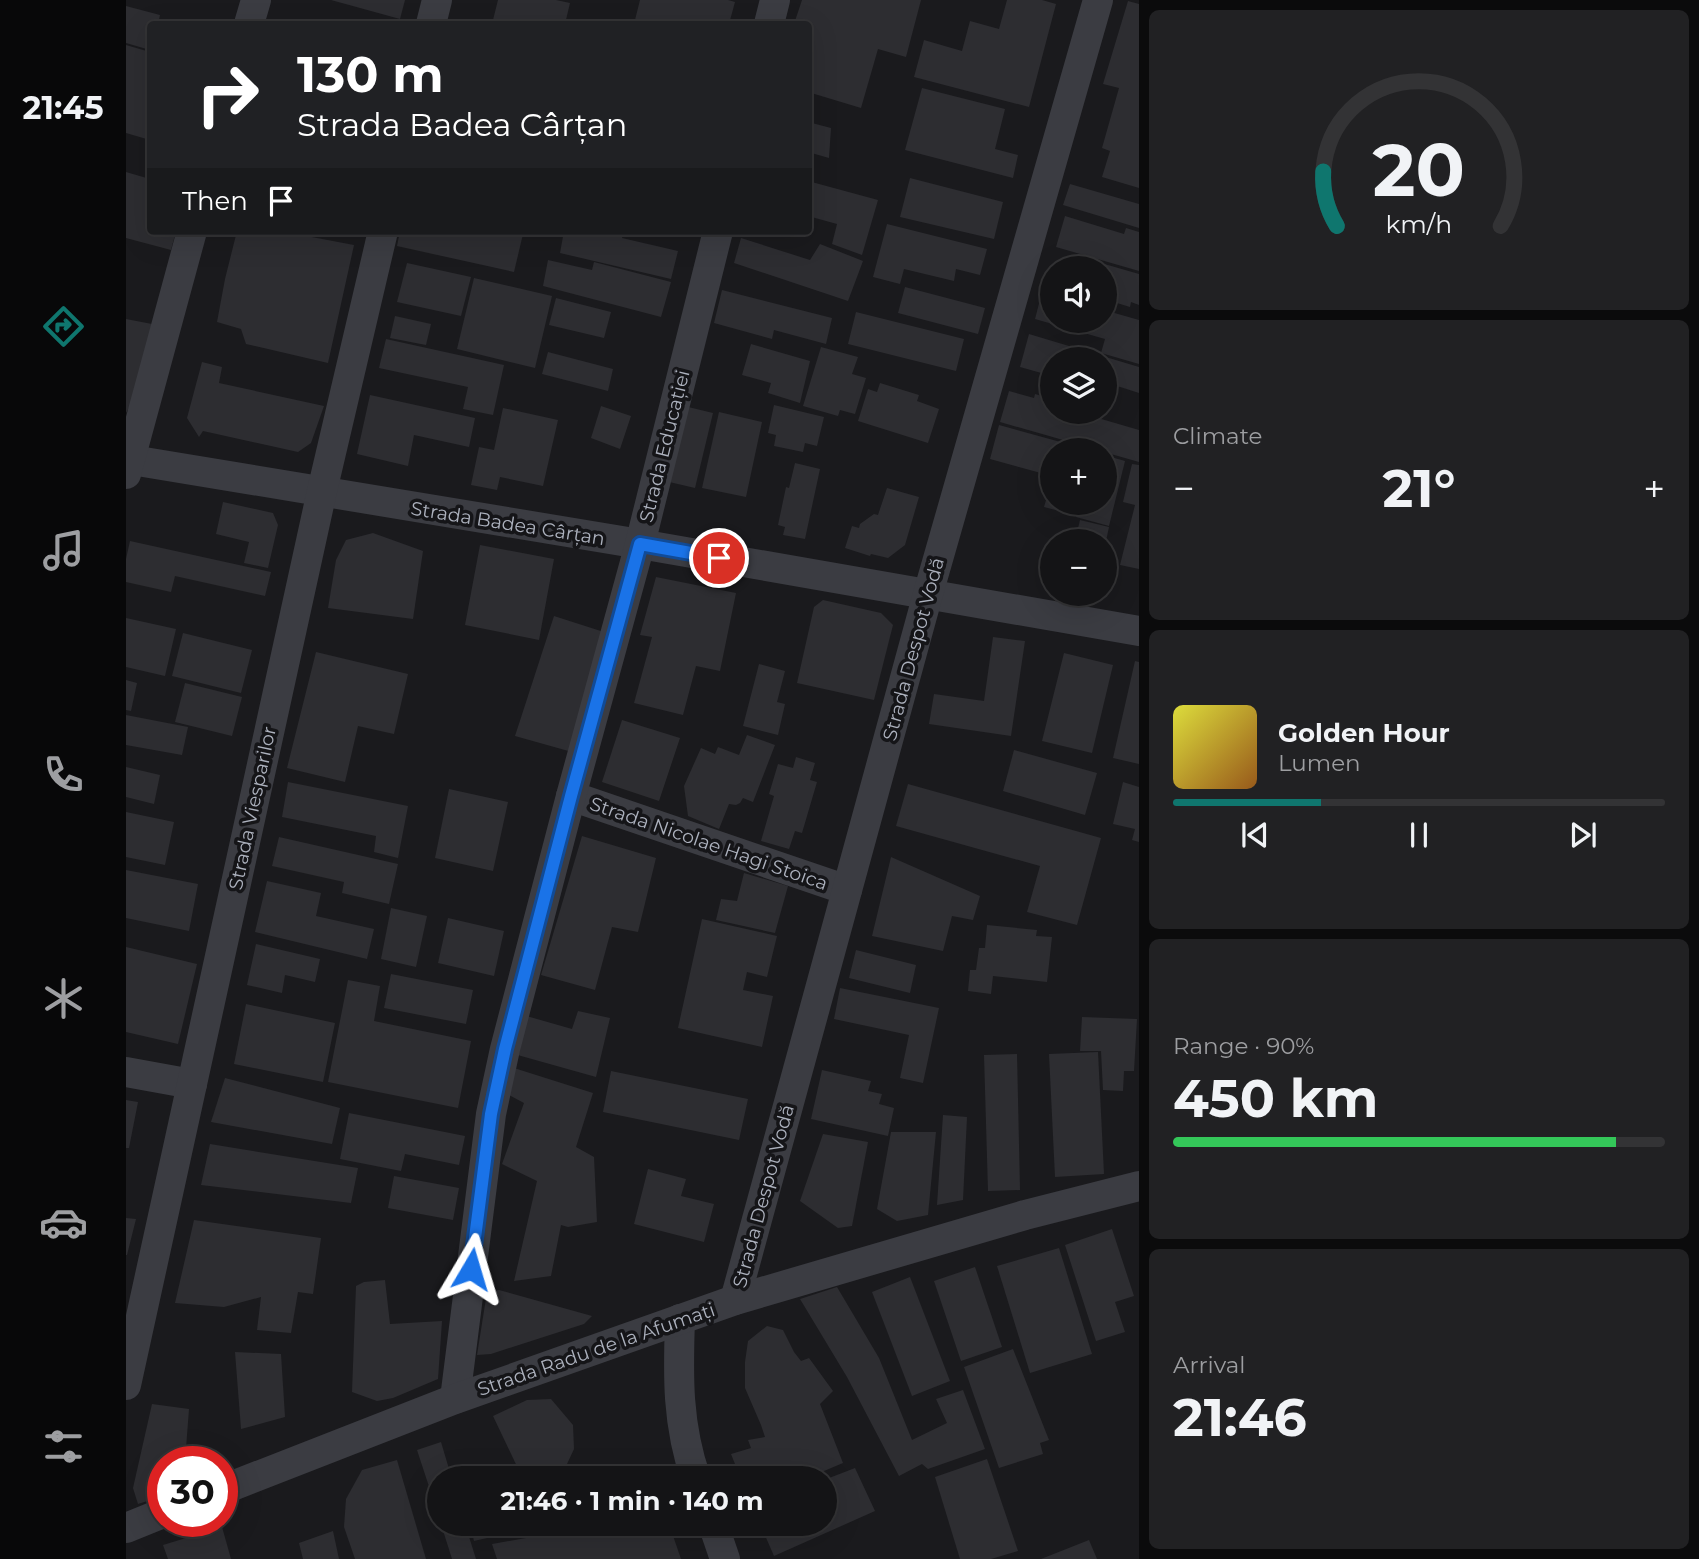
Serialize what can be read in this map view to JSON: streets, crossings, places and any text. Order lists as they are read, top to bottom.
{
  "streets": {
    "street": [
      "Strada Educației",
      "Strada Badea Cârțan",
      "Strada Despot Vodă",
      "Strada Viesparilor",
      "Strada Nicolae Hagi Stoica",
      "Strada Radu de la Afumați"
    ]
  },
  "crossings": [
    ["Strada Educației", "Strada Badea Cârțan"],
    ["Strada Educației", "Strada Nicolae Hagi Stoica"],
    ["Strada Educației", "Strada Radu de la Afumați"],
    ["Strada Badea Cârțan", "Strada Despot Vodă"],
    ["Strada Badea Cârțan", "Strada Viesparilor"],
    ["Strada Despot Vodă", "Strada Nicolae Hagi Stoica"],
    ["Strada Despot Vodă", "Strada Radu de la Afumați"]
  ],
  "page": {
    "tabs": "21:45",
    "turn": ["130 m", "Strada Badea Cârțan"],
    "then": "Then",
    "map_buttons": ["+", "−"],
    "tile": [
      "Climate",
      ["Range · 90%", "450 km"],
      ["Arrival", "21:46"]
    ],
    "heat": ["−", "21°", "+"],
    "song": ["Golden Hour", "Lumen"],
    "limit": "30",
    "trip": "21:46 · 1 min · 140 m",
    "gauge": ["20", "km/h"]
  }
}
